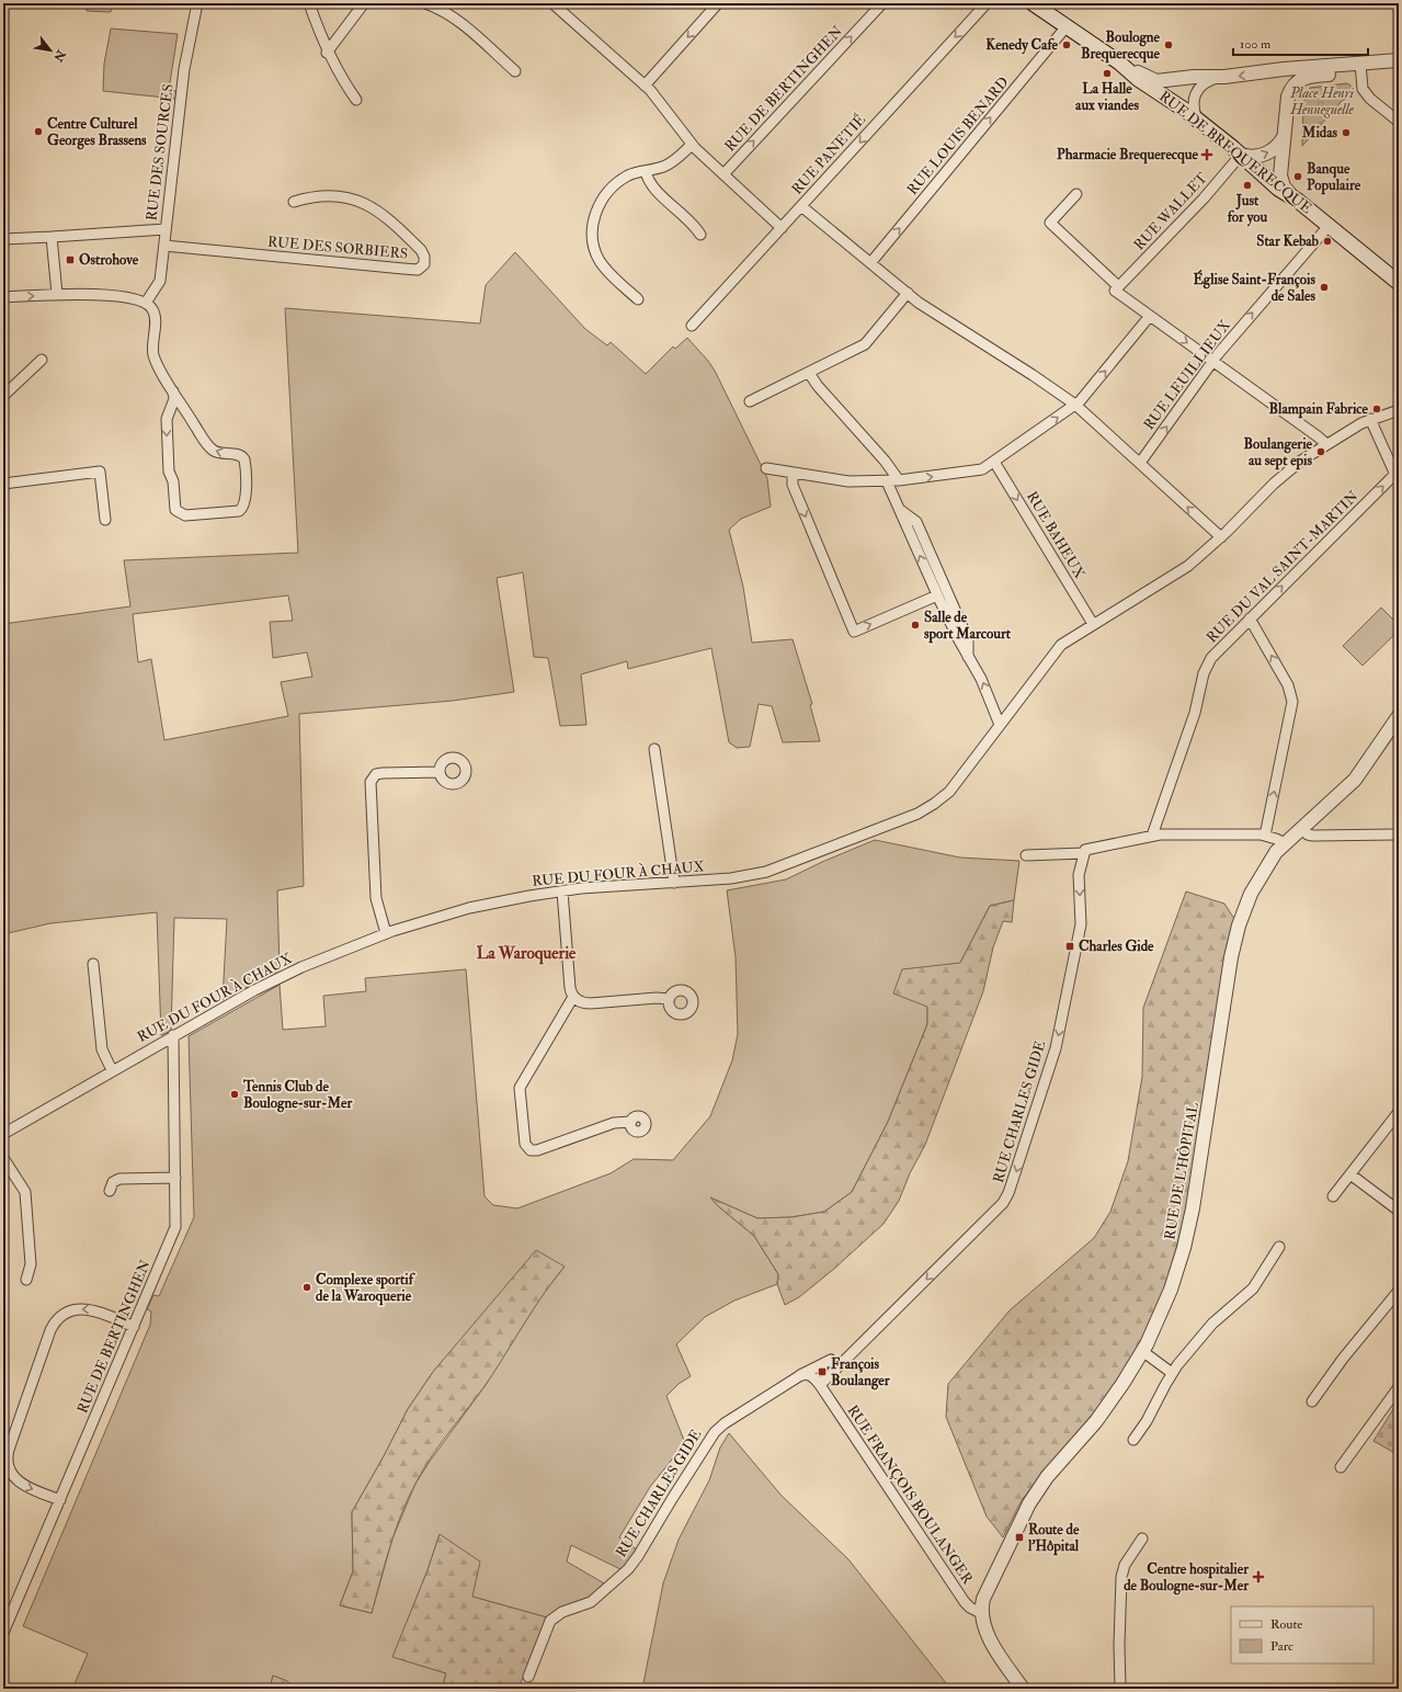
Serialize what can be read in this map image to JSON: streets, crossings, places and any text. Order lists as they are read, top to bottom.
{
  "streets": {
    "main road": ["RUE DE BREQUERECQUE"],
    "street": [
      "RUE DE BERTINGHEN",
      "RUE LOUIS BENARD",
      "RUE DES SOURCES",
      "RUE PANETIÉ",
      "RUE WALLET",
      "RUE DES SORBIERS",
      "RUE LEUILLIEUX",
      "RUE BAHEUX",
      "RUE DU VAL SAINT-MARTIN",
      "RUE DU FOUR À CHAUX",
      "RUE CHARLES GIDE",
      "RUE DE L'HÔPITAL",
      "RUE FRANÇOIS BOULANGER"
    ]
  },
  "crossings": [
    ["RUE DE BERTINGHEN", "RUE DU FOUR À CHAUX"],
    ["RUE LOUIS BENARD", "RUE DE BREQUERECQUE"],
    ["RUE DES SOURCES", "RUE DES SORBIERS"],
    ["RUE DE BREQUERECQUE", "RUE WALLET"],
    ["RUE DE BREQUERECQUE", "RUE LEUILLIEUX"],
    ["RUE BAHEUX", "RUE DU FOUR À CHAUX"],
    ["RUE CHARLES GIDE", "RUE FRANÇOIS BOULANGER"],
    ["RUE DE L'HÔPITAL", "RUE FRANÇOIS BOULANGER"]
  ],
  "one_way": [
    "RUE LOUIS BENARD",
    "RUE PANETIÉ",
    "RUE BAHEUX",
    "RUE DU VAL SAINT-MARTIN",
    "RUE CHARLES GIDE"
  ],
  "districts": ["La Waroquerie"],
  "parks": ["Place Henri Henneguelle"],
  "places": {
    "other": [
      "Kenedy Cafe",
      "Boulogne Brequerecque",
      "La Halle aux viandes",
      "Centre Culturel Georges Brassens",
      "Midas",
      "Banque Populaire",
      "Just for you",
      "Star Kebab",
      "Église Saint-François de Sales",
      "Blampain Fabrice",
      "Boulangerie au sept epis",
      "Salle de sport Marcourt",
      "Tennis Club de Boulogne-sur-Mer",
      "Complexe sportif de la Waroquerie"
    ],
    "health": ["Pharmacie Brequerecque", "Centre hospitalier de Boulogne-sur-Mer"],
    "transit": [
      "Ostrohove",
      "Charles Gide",
      "François Boulanger",
      "Route de l'Hôpital"
    ]
  },
  "legend": ["Route", "Parc"],
  "scale_bar": "100 m",
  "north": "bottom right"
}
